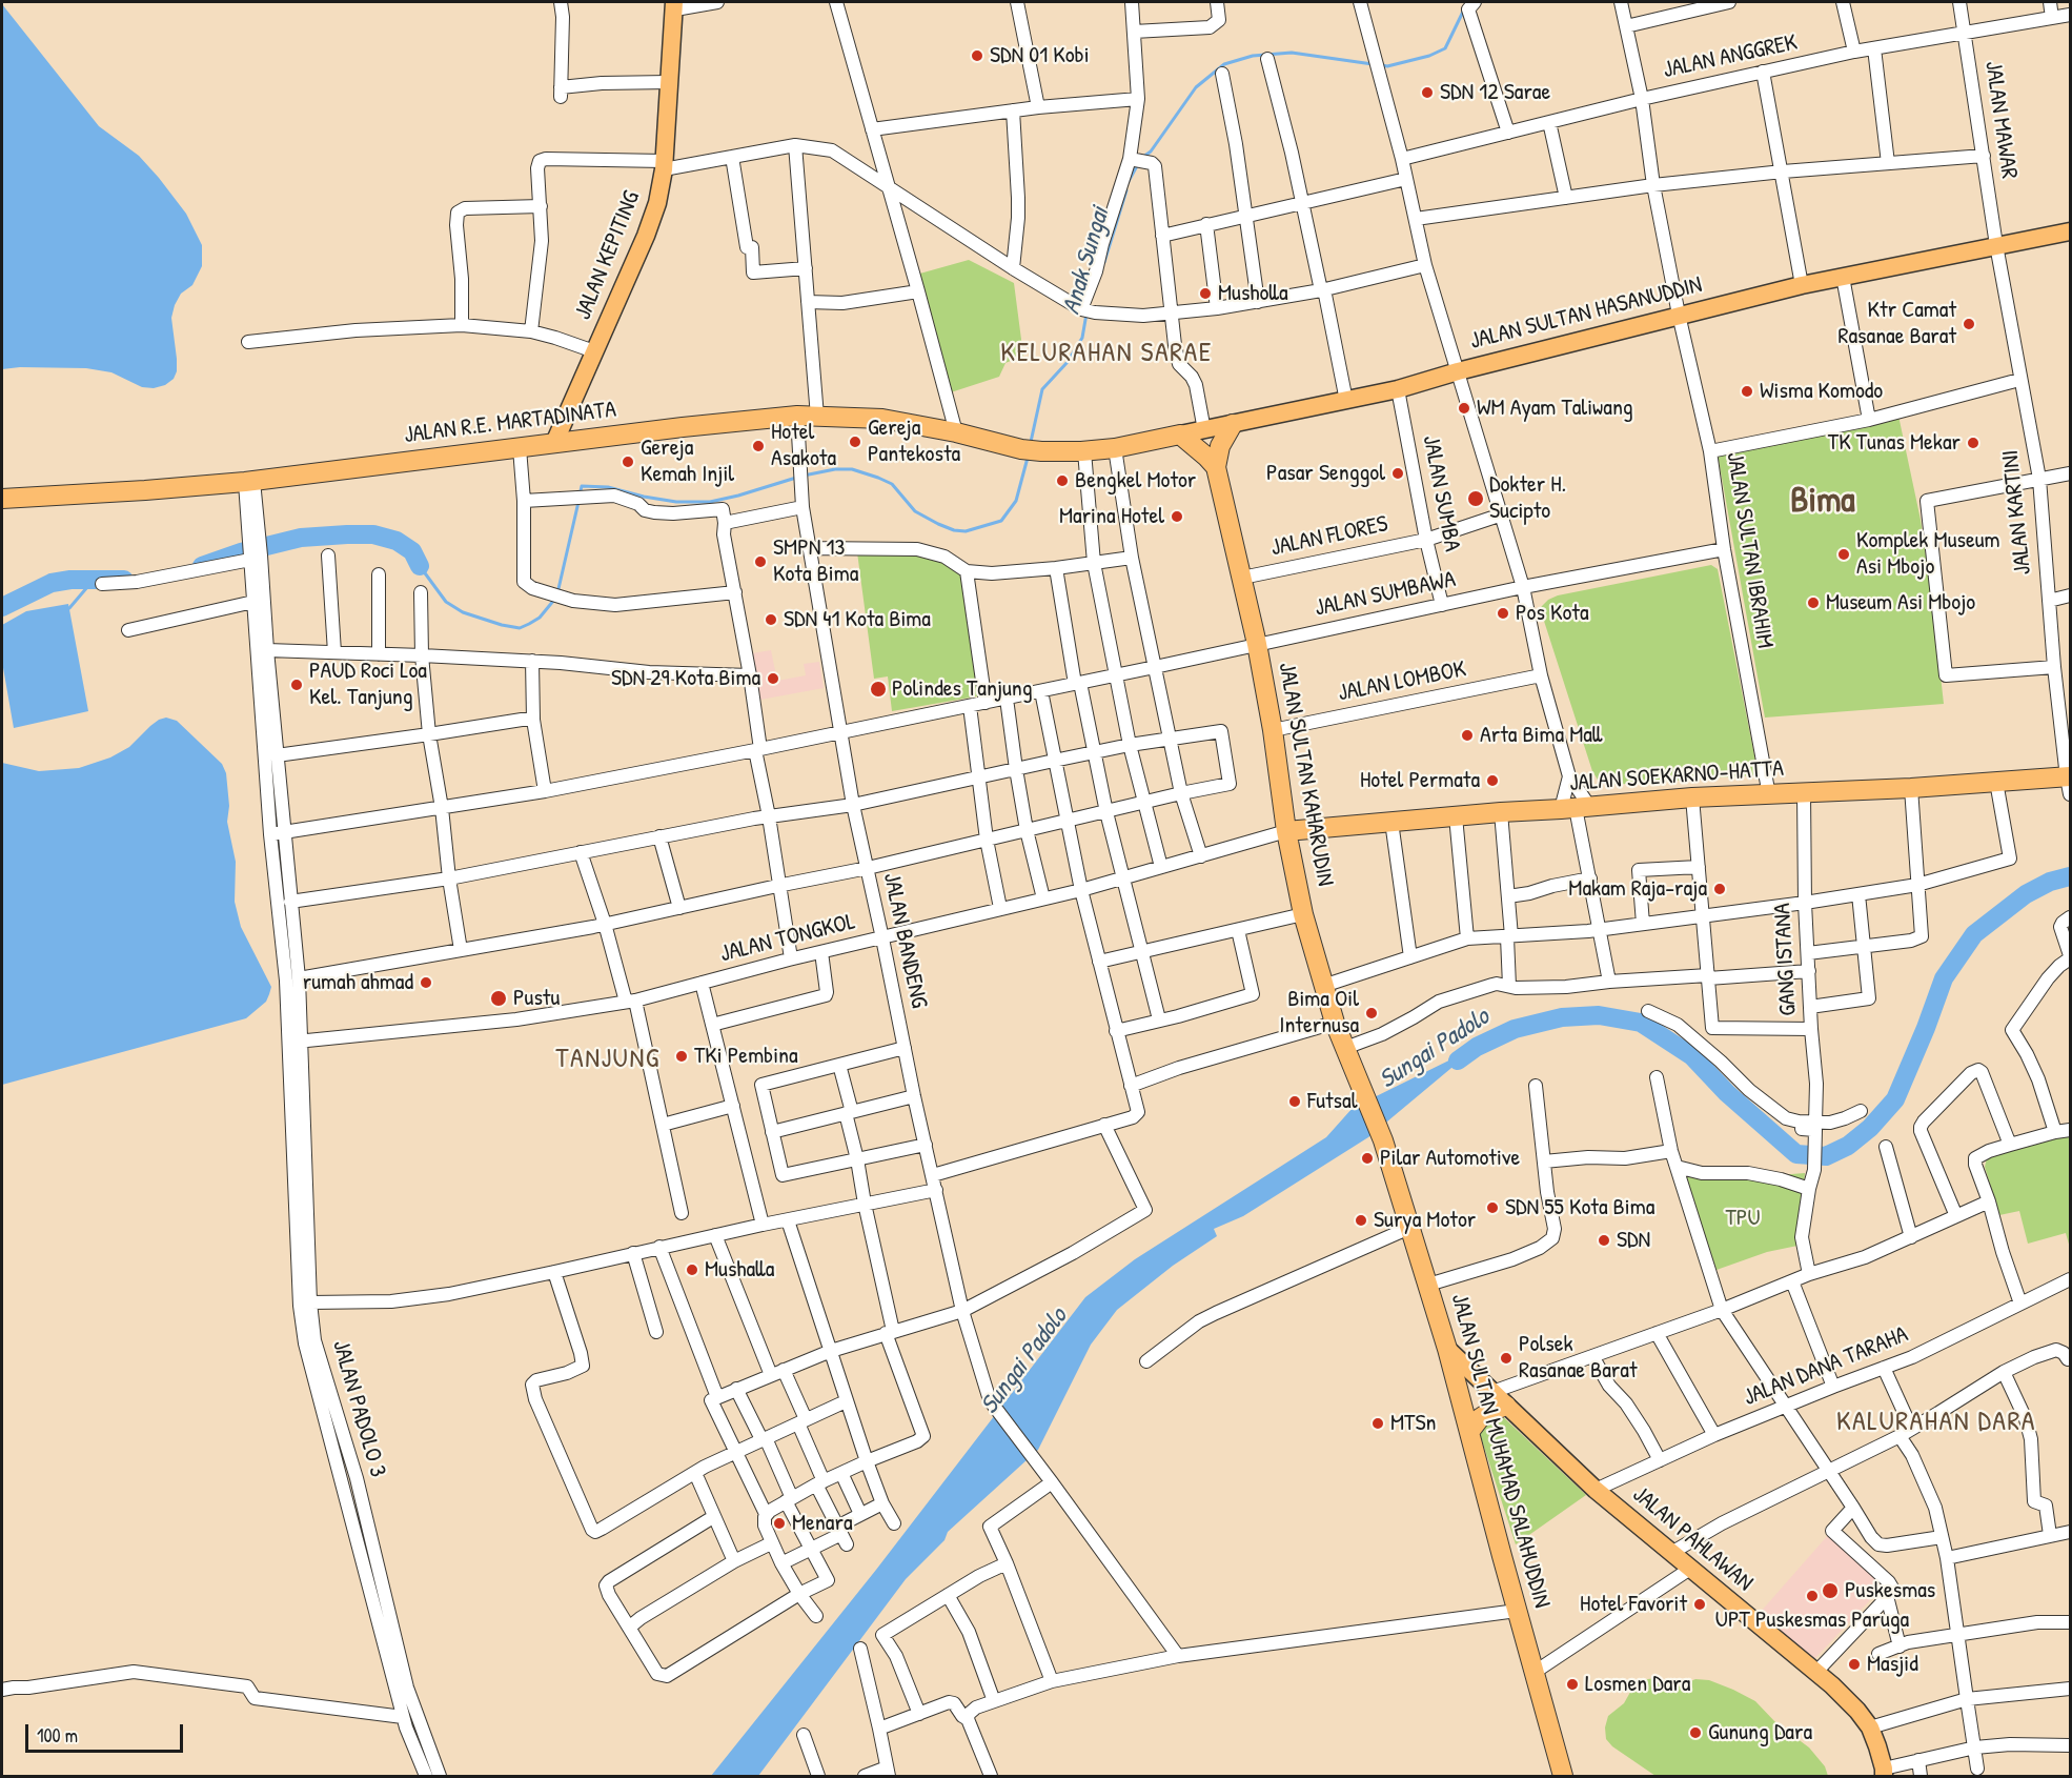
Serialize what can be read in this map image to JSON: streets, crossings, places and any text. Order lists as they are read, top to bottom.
{
  "streets": {
    "highway": [
      "JALAN SULTAN HASANUDDIN",
      "JALAN R.E. MARTADINATA",
      "JALAN SULTAN KAHARUDIN",
      "JALAN SOEKARNO-HATTA",
      "JALAN SULTAN MUHAMAD SALAHUDDIN"
    ],
    "main road": ["JALAN KEPITING", "JALAN PAHLAWAN"],
    "street": [
      "JALAN ANGGREK",
      "JALAN MAWAR",
      "JALAN SUMBA",
      "JALAN KARTINI",
      "JALAN FLORES",
      "JALAN SULTAN IBRAHIM",
      "JALAN SUMBAWA",
      "JALAN LOMBOK",
      "JALAN TONGKOL",
      "JALAN BANDENG",
      "GANG ISTANA",
      "JALAN DANA TARAHA",
      "JALAN PADOLO 3"
    ]
  },
  "crossings": [
    ["JALAN ANGGREK", "JALAN MAWAR"],
    ["JALAN ANGGREK", "JALAN SULTAN IBRAHIM"],
    ["JALAN MAWAR", "JALAN SULTAN HASANUDDIN"],
    ["JALAN MAWAR", "JALAN KARTINI"],
    ["JALAN KEPITING", "JALAN R.E. MARTADINATA"],
    ["JALAN SULTAN HASANUDDIN", "JALAN R.E. MARTADINATA"],
    ["JALAN SULTAN HASANUDDIN", "JALAN SUMBA"],
    ["JALAN SULTAN HASANUDDIN", "JALAN KARTINI"],
    ["JALAN SULTAN HASANUDDIN", "JALAN SULTAN IBRAHIM"],
    ["JALAN R.E. MARTADINATA", "JALAN BANDENG"],
    ["JALAN SUMBA", "JALAN FLORES"],
    ["JALAN SUMBA", "JALAN SUMBAWA"],
    ["JALAN KARTINI", "JALAN SOEKARNO-HATTA"],
    ["JALAN FLORES", "JALAN SULTAN KAHARUDIN"],
    ["JALAN SULTAN IBRAHIM", "JALAN SUMBAWA"],
    ["JALAN SULTAN IBRAHIM", "JALAN SOEKARNO-HATTA"],
    ["JALAN SUMBAWA", "JALAN SULTAN KAHARUDIN"],
    ["JALAN SUMBAWA", "JALAN BANDENG"],
    ["JALAN LOMBOK", "JALAN SULTAN KAHARUDIN"],
    ["JALAN SULTAN KAHARUDIN", "JALAN SOEKARNO-HATTA"],
    ["JALAN SULTAN KAHARUDIN", "JALAN TONGKOL"],
    ["JALAN SULTAN KAHARUDIN", "JALAN SULTAN MUHAMAD SALAHUDDIN"],
    ["JALAN SOEKARNO-HATTA", "JALAN TONGKOL"],
    ["JALAN SOEKARNO-HATTA", "GANG ISTANA"],
    ["JALAN TONGKOL", "JALAN BANDENG"],
    ["JALAN TONGKOL", "JALAN PADOLO 3"],
    ["JALAN DANA TARAHA", "JALAN PAHLAWAN"],
    ["JALAN SULTAN MUHAMAD SALAHUDDIN", "JALAN PAHLAWAN"]
  ],
  "districts": [
    "KELURAHAN SARAE",
    "Bima",
    "TANJUNG",
    "KALURAHAN DARA"
  ],
  "water": ["Anak Sungai", "Sungai Padolo"],
  "parks": ["TPU"],
  "places": [
    "SDN 01 Kobi",
    "SDN 12 Sarae",
    "Musholla",
    "Ktr Camat Rasanae Barat",
    "Wisma Komodo",
    "WM Ayam Taliwang",
    "Gereja Pantekosta",
    "TK Tunas Mekar",
    "Hotel Asakota",
    "Gereja Kemah Injil",
    "Pasar Senggol",
    "Bengkel Motor",
    "Dokter H. Sucipto",
    "Marina Hotel",
    "Komplek Museum Asi Mbojo",
    "SMPN 13 Kota Bima",
    "Museum Asi Mbojo",
    "Pos Kota",
    "SDN 41 Kota Bima",
    "SDN 29 Kota Bima",
    "PAUD Roci Loa Kel. Tanjung",
    "Polindes Tanjung",
    "Arta Bima Mall",
    "Hotel Permata",
    "Makam Raja-raja",
    "rumah ahmad",
    "Pustu",
    "Bima Oil Internusa",
    "TKi Pembina",
    "Futsal",
    "Pilar Automotive",
    "SDN 55 Kota Bima",
    "Surya Motor",
    "SDN",
    "Mushalla",
    "Polsek Rasanae Barat",
    "MTSn",
    "Menara",
    "Puskesmas",
    "UPT Puskesmas Paruga",
    "Hotel Favorit",
    "Masjid",
    "Losmen Dara",
    "Gunung Dara"
  ],
  "scale_bar": "100 m"
}
